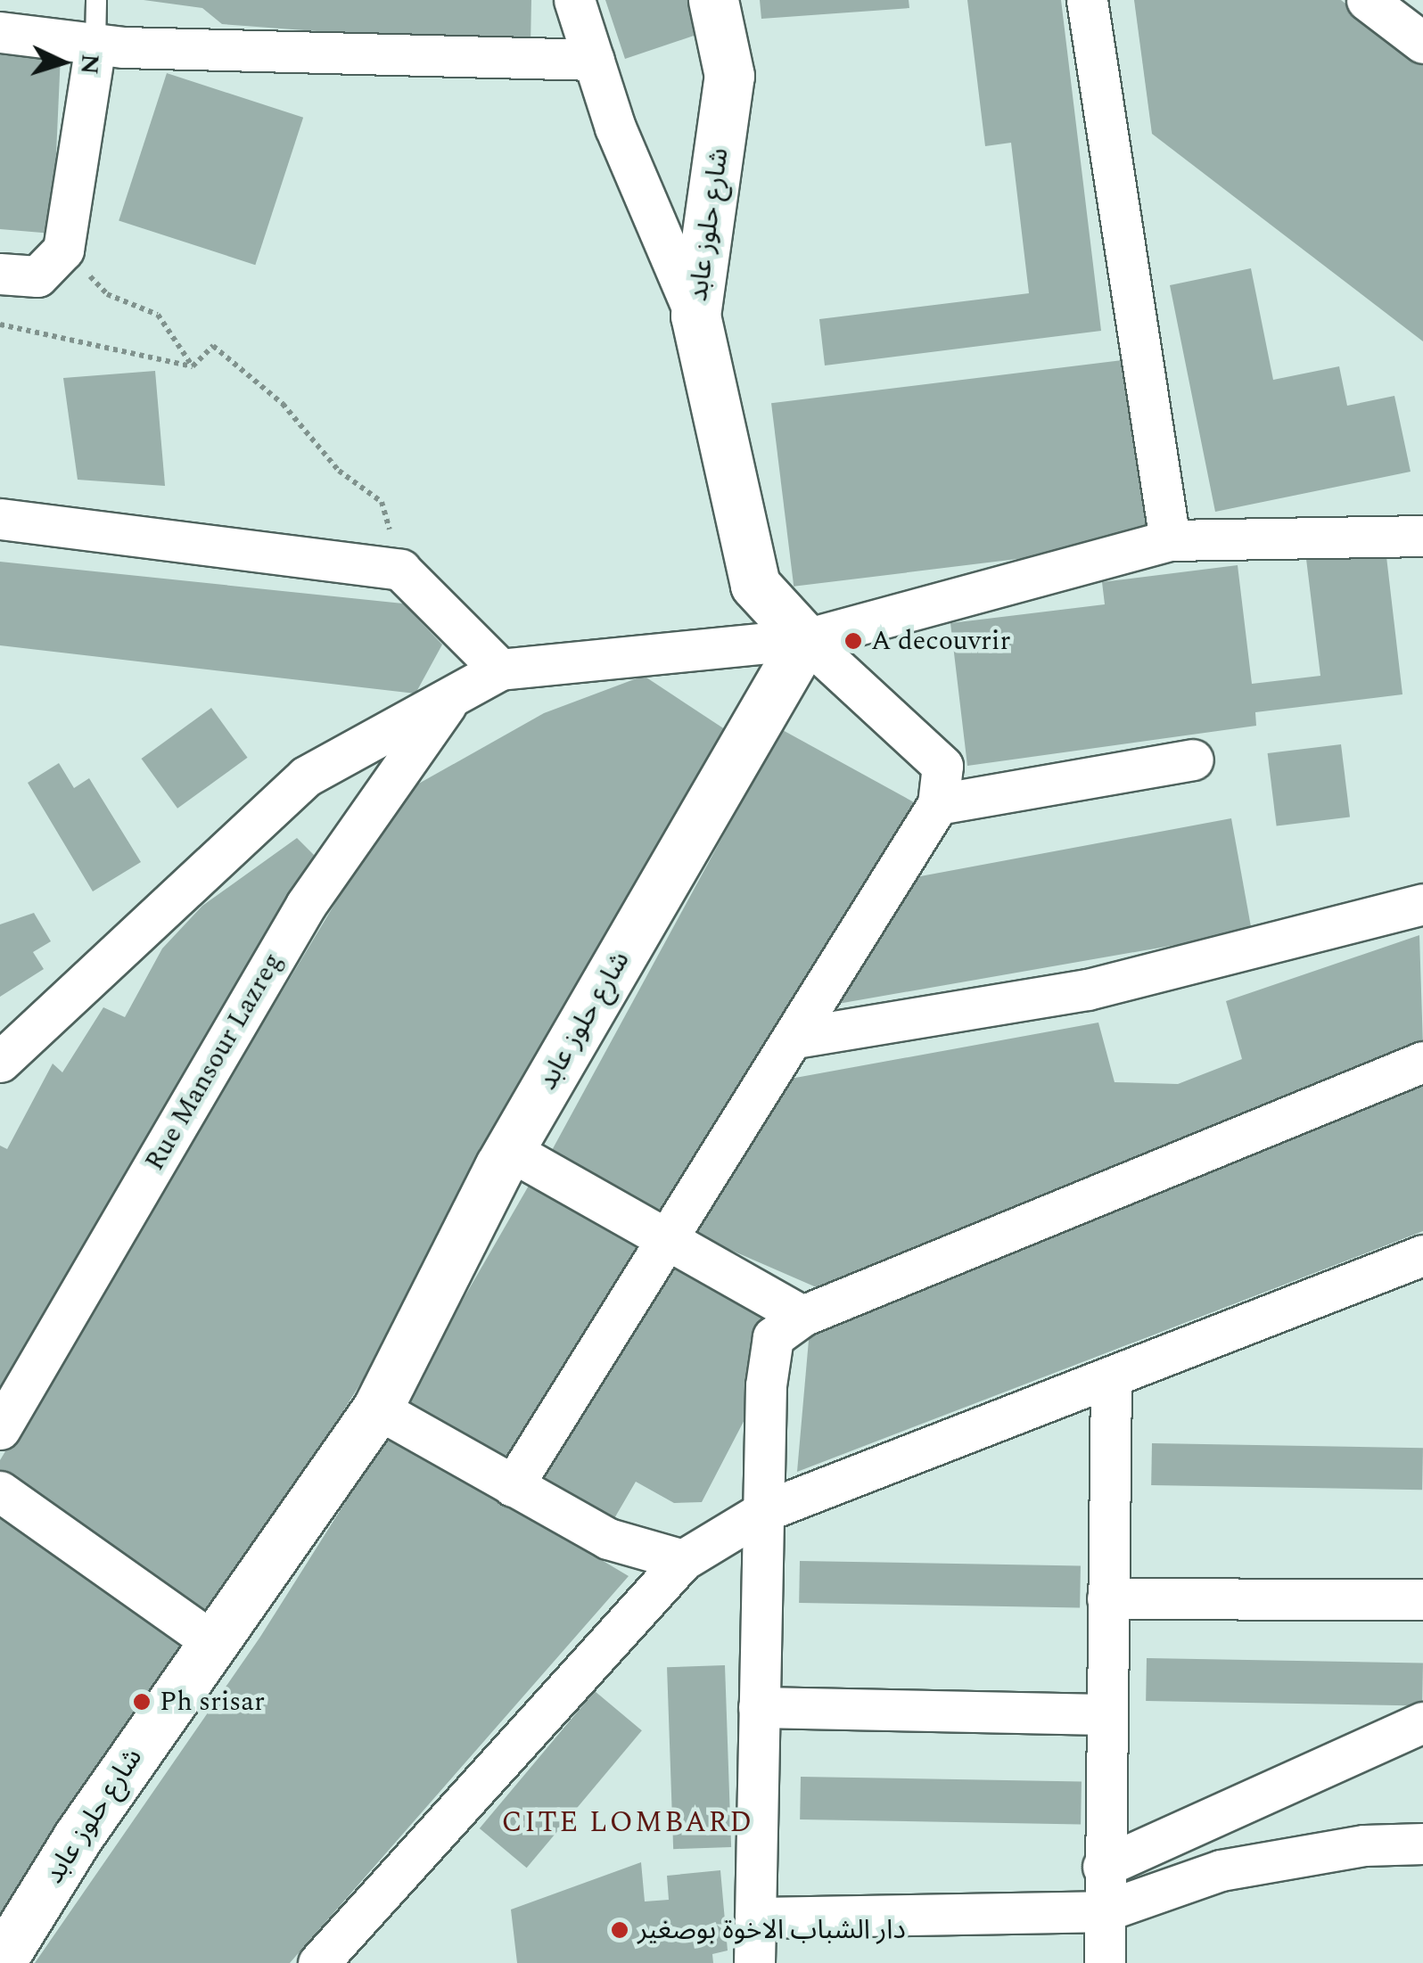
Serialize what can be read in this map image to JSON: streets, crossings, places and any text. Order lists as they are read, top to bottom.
{
  "streets": {
    "street": ["شارع حلوز عابد", "Rue Mansour Lazreg"]
  },
  "districts": ["CITE LOMBARD"],
  "places": ["A decouvrir", "Ph srisar", "دار الشباب الاخوة بوصغير"],
  "north": "right"
}
